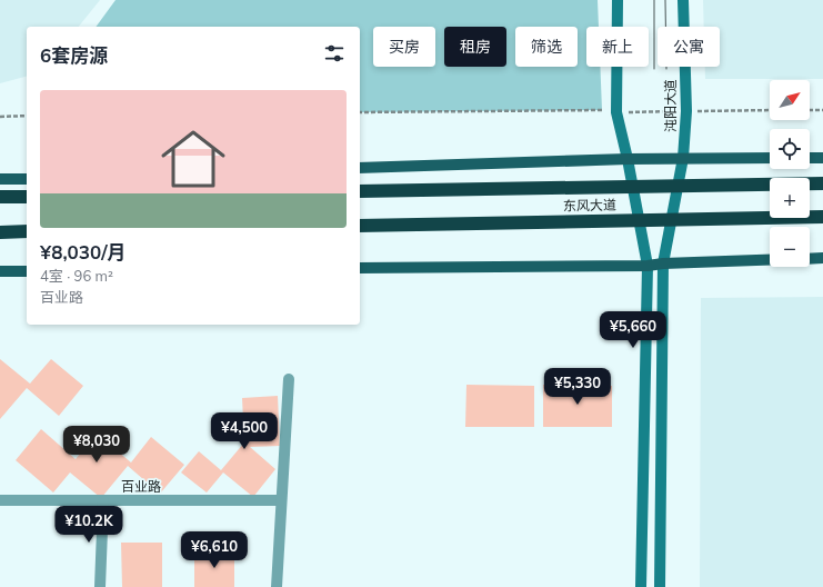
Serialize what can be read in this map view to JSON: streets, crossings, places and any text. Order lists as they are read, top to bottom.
{
  "streets": {
    "highway": ["东风大道"],
    "main road": ["沌阳大道"],
    "street": ["百业路"]
  },
  "north": "top right",
  "page": {
    "chip": [
      "买房",
      "租房",
      "筛选",
      "新上",
      "公寓"
    ],
    "heading": "6套房源",
    "map_buttons": ["+", "−"],
    "list": [
      {
        "name": "¥8,030/月",
        "note": "4室 · 96 m² · 百业路"
      }
    ],
    "price": [
      "¥5,660",
      "¥5,330",
      "¥4,500",
      "¥8,030",
      "¥10.2K",
      "¥6,610"
    ]
  }
}
